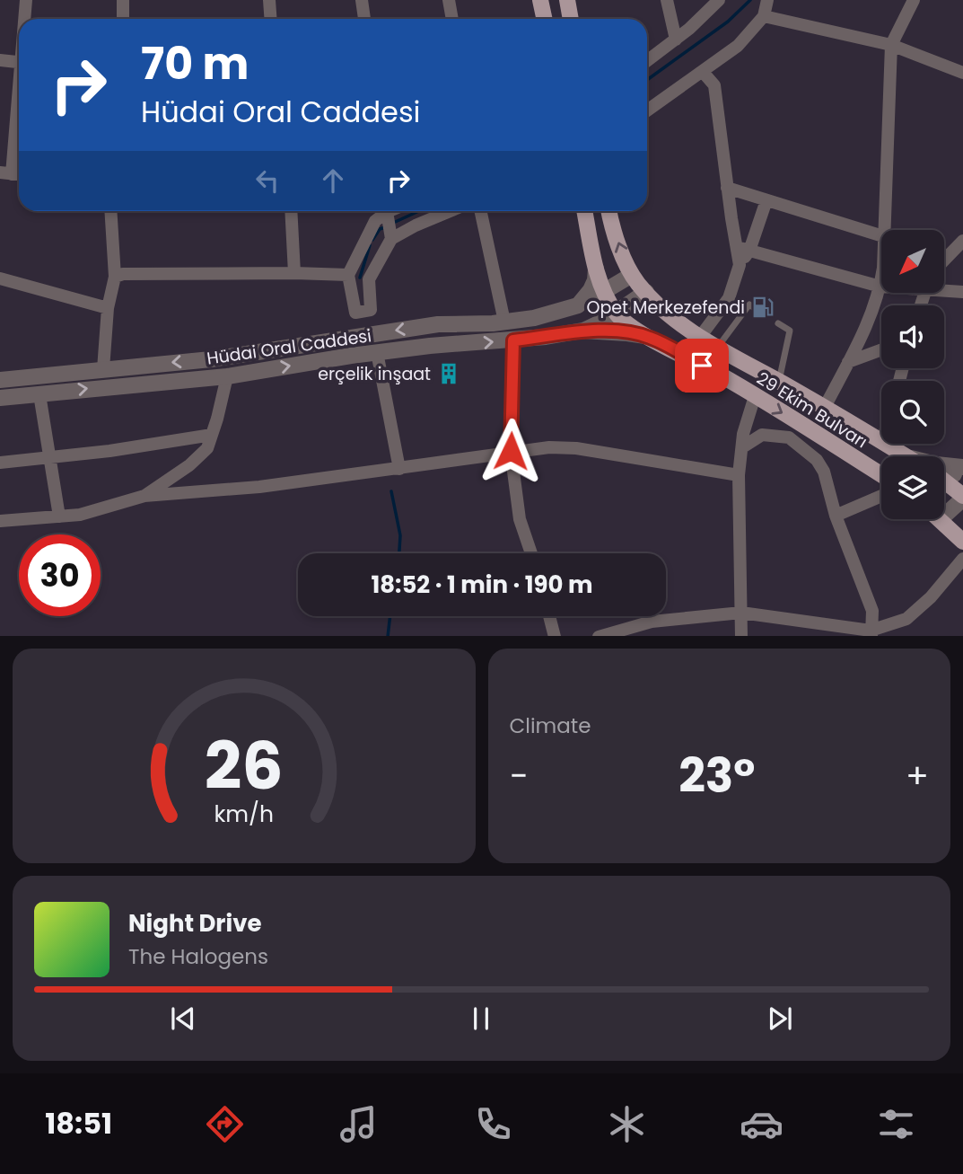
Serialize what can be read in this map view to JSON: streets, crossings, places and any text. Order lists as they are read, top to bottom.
{
  "streets": {
    "main road": ["29 Ekim Bulvarı"],
    "street": ["Hüdai Oral Caddesi"]
  },
  "crossings": [
    ["Hüdai Oral Caddesi", "29 Ekim Bulvarı"]
  ],
  "places": {
    "fuel station": ["Opet Merkezefendi"],
    "building": ["erçelik inşaat"]
  },
  "north": "bottom left",
  "page": {
    "turn": ["70 m", "Hüdai Oral Caddesi"],
    "limit": "30",
    "trip": "18:52 · 1 min · 190 m",
    "tile": "Climate",
    "heat": ["−", "23°", "+"],
    "song": ["Night Drive", "The Halogens"],
    "tabs": "18:51",
    "gauge": ["26", "km/h"]
  }
}
